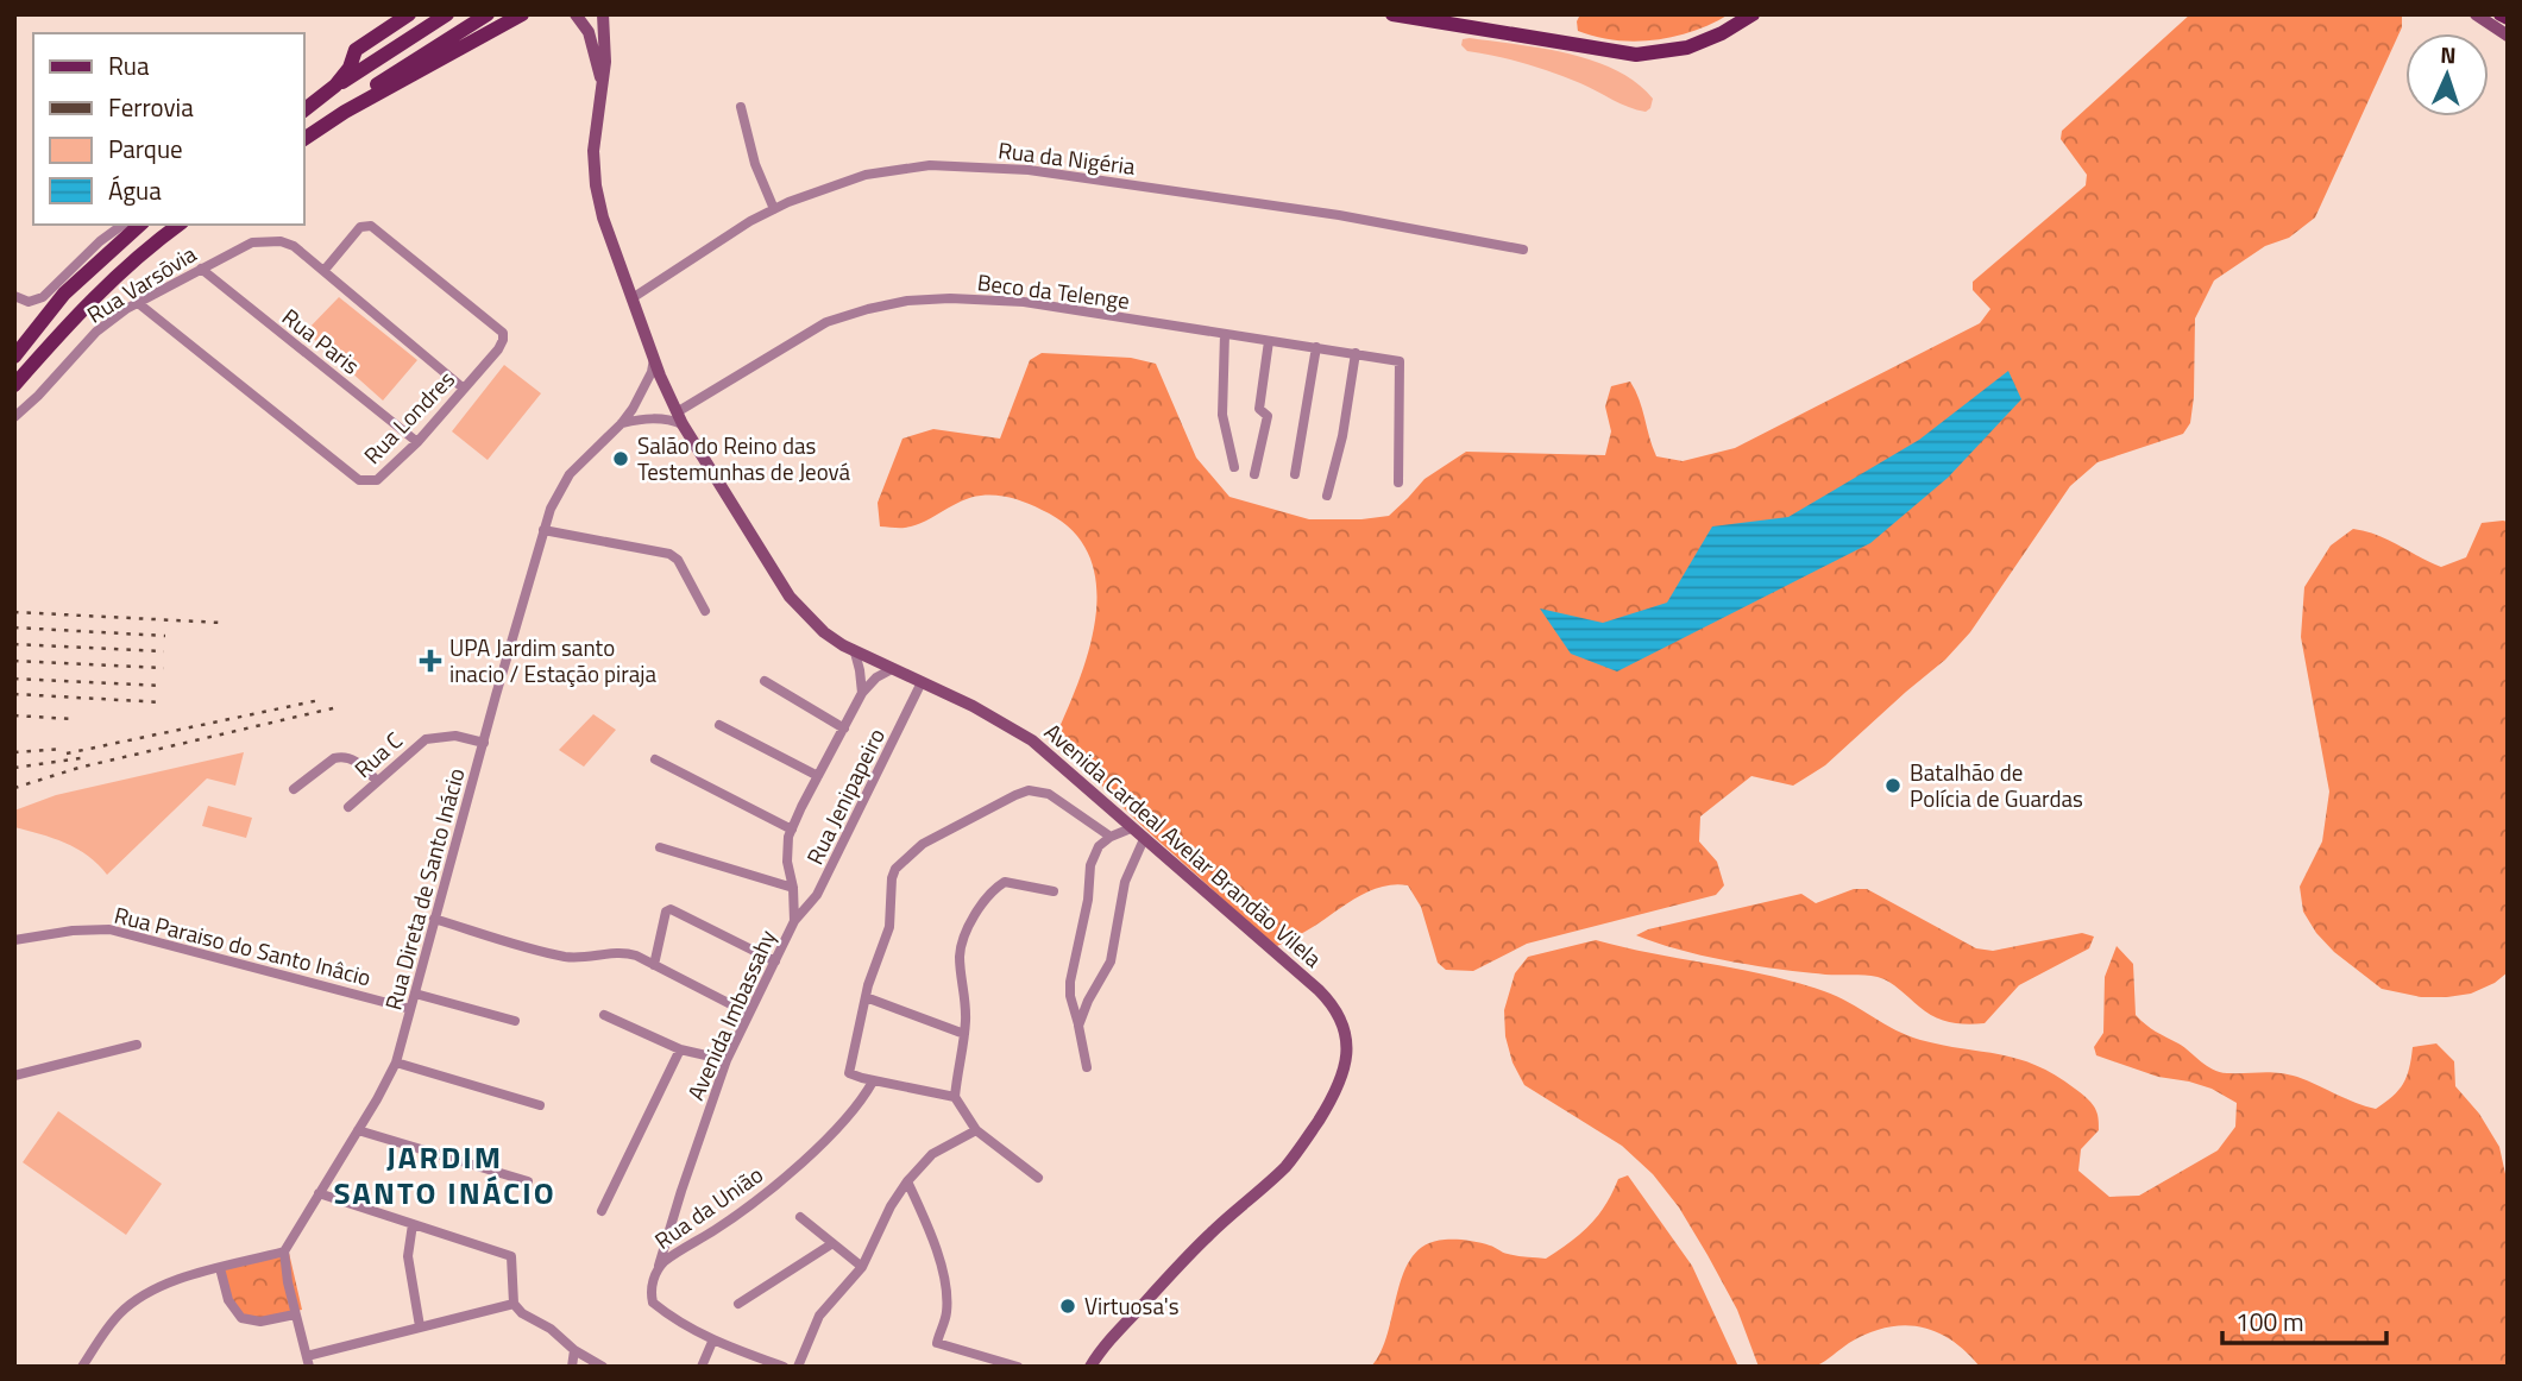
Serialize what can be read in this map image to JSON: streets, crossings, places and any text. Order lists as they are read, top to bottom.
{
  "streets": {
    "main road": ["Avenida Cardeal Avelar Brandão Vilela"],
    "street": [
      "Rua da Nigéria",
      "Rua Varsōvia",
      "Beco da Telenge",
      "Rua Paris",
      "Rua Londres",
      "Rua C",
      "Rua Jenipapeiro",
      "Rua Direta de Santo Inácio",
      "Rua Paraiso do Santo Inâcio",
      "Avenida Imbassahy",
      "Rua da União"
    ]
  },
  "crossings": [
    ["Rua da Nigéria", "Avenida Cardeal Avelar Brandão Vilela"],
    ["Rua Varsōvia", "Rua Paris"],
    ["Rua Varsōvia", "Rua Londres"],
    ["Beco da Telenge", "Avenida Cardeal Avelar Brandão Vilela"],
    ["Rua Paris", "Rua Londres"],
    ["Rua C", "Rua Direta de Santo Inácio"],
    ["Rua Jenipapeiro", "Avenida Cardeal Avelar Brandão Vilela"],
    ["Rua Jenipapeiro", "Avenida Imbassahy"],
    ["Avenida Cardeal Avelar Brandão Vilela", "Rua Direta de Santo Inácio"],
    ["Avenida Cardeal Avelar Brandão Vilela", "Avenida Imbassahy"],
    ["Rua Direta de Santo Inácio", "Rua Paraiso do Santo Inâcio"],
    ["Avenida Imbassahy", "Rua da União"]
  ],
  "districts": ["JARDIM SANTO INÁCIO"],
  "places": {
    "other": ["Salão do Reino das Testemunhas de Jeová", "Batalhão de Polícia de Guardas", "Virtuosa's"],
    "health": ["UPA Jardim santo inacio / Estação piraja"]
  },
  "legend": [
    "Rua",
    "Ferrovia",
    "Parque",
    "Água"
  ],
  "scale_bar": "100 m",
  "north": "top"
}
